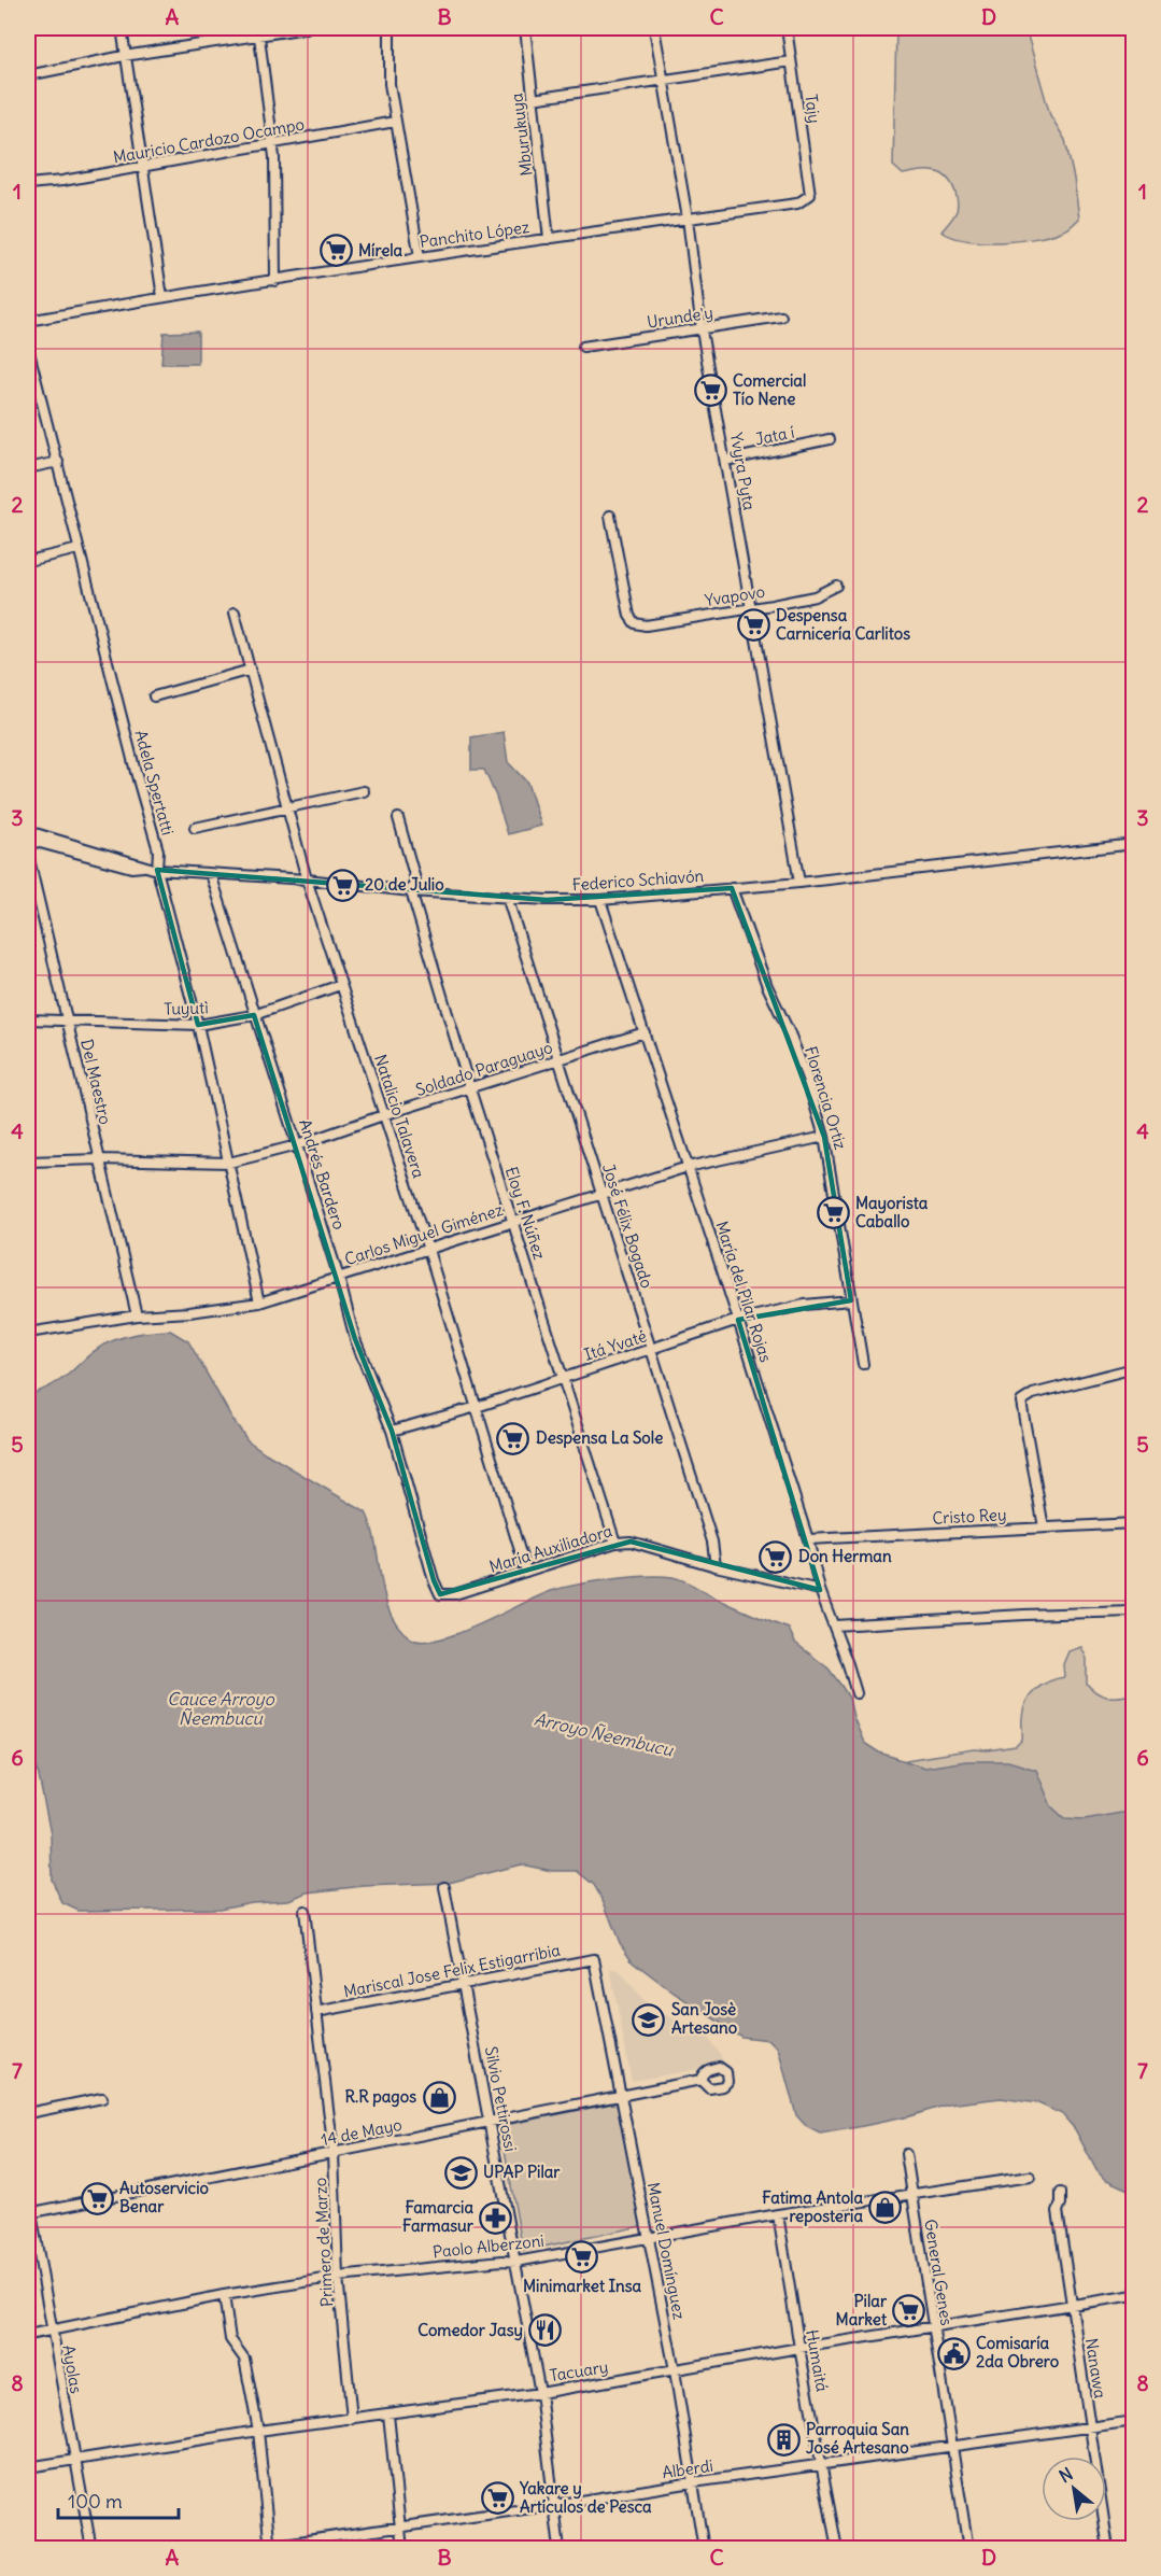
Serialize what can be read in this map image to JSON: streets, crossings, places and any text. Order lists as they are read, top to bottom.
{
  "streets": {
    "street": [
      "Tajy",
      "Mburukuya",
      "Mauricio Cardozo Ocampo",
      "Panchito López",
      "Urunde'y",
      "Jata í",
      "Yvyra Pyta",
      "Yvapovo",
      "Adela Spertatti",
      "Federico Schiavón",
      "Tuyutì",
      "Soldado Paraguayo",
      "Del Maestro",
      "Florencia Ortiz",
      "Natalicio Talavera",
      "Andrés Bardero",
      "Eloy F. Núñez",
      "José Félix Bogado",
      "Carlos Miguel Giménez",
      "María del Pilar Rojas",
      "Itá Yvaté",
      "Cristo Rey",
      "María Auxiliadora",
      "Mariscal Jose Felix Estigarribia",
      "Silvio Pettirossi",
      "14 de Mayo",
      "Primero de Marzo",
      "Paolo Alberzoni",
      "Manuel Domínguez",
      "General Genes",
      "Humaitá",
      "Nanawa",
      "Ayolas",
      "Tacuary",
      "Alberdi"
    ]
  },
  "crossings": [
    ["Tajy", "Panchito López"],
    ["Mburukuya", "Panchito López"],
    ["Panchito López", "Yvyra Pyta"],
    ["Urunde'y", "Yvyra Pyta"],
    ["Jata í", "Yvyra Pyta"],
    ["Yvyra Pyta", "Yvapovo"],
    ["Yvyra Pyta", "Federico Schiavón"],
    ["Adela Spertatti", "Federico Schiavón"],
    ["Adela Spertatti", "Tuyutì"],
    ["Adela Spertatti", "Soldado Paraguayo"],
    ["Adela Spertatti", "Carlos Miguel Giménez"],
    ["Federico Schiavón", "Florencia Ortiz"],
    ["Federico Schiavón", "Natalicio Talavera"],
    ["Federico Schiavón", "Andrés Bardero"],
    ["Federico Schiavón", "Eloy F. Núñez"],
    ["Federico Schiavón", "José Félix Bogado"],
    ["Federico Schiavón", "María del Pilar Rojas"],
    ["Tuyutì", "Del Maestro"],
    ["Tuyutì", "Natalicio Talavera"],
    ["Tuyutì", "Andrés Bardero"],
    ["Soldado Paraguayo", "Del Maestro"],
    ["Soldado Paraguayo", "Natalicio Talavera"],
    ["Soldado Paraguayo", "Andrés Bardero"],
    ["Soldado Paraguayo", "Eloy F. Núñez"],
    ["Soldado Paraguayo", "José Félix Bogado"],
    ["Soldado Paraguayo", "María del Pilar Rojas"],
    ["Del Maestro", "Carlos Miguel Giménez"],
    ["Florencia Ortiz", "Carlos Miguel Giménez"],
    ["Florencia Ortiz", "Itá Yvaté"],
    ["Natalicio Talavera", "Carlos Miguel Giménez"],
    ["Natalicio Talavera", "Itá Yvaté"],
    ["Natalicio Talavera", "María Auxiliadora"],
    ["Andrés Bardero", "Carlos Miguel Giménez"],
    ["Andrés Bardero", "Itá Yvaté"],
    ["Andrés Bardero", "María Auxiliadora"],
    ["Eloy F. Núñez", "Carlos Miguel Giménez"],
    ["Eloy F. Núñez", "Itá Yvaté"],
    ["Eloy F. Núñez", "María Auxiliadora"],
    ["José Félix Bogado", "Carlos Miguel Giménez"],
    ["José Félix Bogado", "Itá Yvaté"],
    ["José Félix Bogado", "María Auxiliadora"],
    ["Carlos Miguel Giménez", "María del Pilar Rojas"],
    ["María del Pilar Rojas", "Itá Yvaté"],
    ["María del Pilar Rojas", "Cristo Rey"],
    ["María del Pilar Rojas", "María Auxiliadora"],
    ["Mariscal Jose Felix Estigarribia", "Silvio Pettirossi"],
    ["Mariscal Jose Felix Estigarribia", "Primero de Marzo"],
    ["Mariscal Jose Felix Estigarribia", "Manuel Domínguez"],
    ["Silvio Pettirossi", "14 de Mayo"],
    ["Silvio Pettirossi", "Paolo Alberzoni"],
    ["Silvio Pettirossi", "Tacuary"],
    ["Silvio Pettirossi", "Alberdi"],
    ["14 de Mayo", "Primero de Marzo"],
    ["14 de Mayo", "Manuel Domínguez"],
    ["14 de Mayo", "Ayolas"],
    ["Primero de Marzo", "Paolo Alberzoni"],
    ["Primero de Marzo", "Tacuary"],
    ["Paolo Alberzoni", "Manuel Domínguez"],
    ["Paolo Alberzoni", "General Genes"],
    ["Paolo Alberzoni", "Humaitá"],
    ["Paolo Alberzoni", "Ayolas"],
    ["Manuel Domínguez", "Tacuary"],
    ["Manuel Domínguez", "Alberdi"],
    ["General Genes", "Tacuary"],
    ["General Genes", "Alberdi"],
    ["Humaitá", "Tacuary"],
    ["Humaitá", "Alberdi"],
    ["Nanawa", "Tacuary"],
    ["Nanawa", "Alberdi"],
    ["Ayolas", "Tacuary"]
  ],
  "water": ["Cauce Arroyo Ñeembucu", "Arroyo Ñeembucu"],
  "places": {
    "supermarket": [
      "Mírela",
      "Comercial Tío Nene",
      "Despensa Carnicería Carlitos",
      "20 de Julio",
      "Mayorista Caballo",
      "Despensa La Sole",
      "Don Herman",
      "Autoservicio Benar",
      "Minimarket Insa",
      "Pilar Market",
      "Yakare y Artículos de Pesca"
    ],
    "school or university": ["San Josè Artesano", "UPAP Pilar"],
    "shop": ["R.R pagos", "Fatima Antola reposteria"],
    "pharmacy": ["Famarcia Farmasur"],
    "restaurant": ["Comedor Jasy"],
    "public building": ["Comisaría 2da Obrero"],
    "building": ["Parroquia San José Artesano"]
  },
  "scale_bar": "100 m",
  "north": "top left",
  "grid": {
    "columns": [
      "A",
      "B",
      "C",
      "D"
    ],
    "rows": [
      "1",
      "2",
      "3",
      "4",
      "5",
      "6",
      "7",
      "8"
    ]
  }
}
